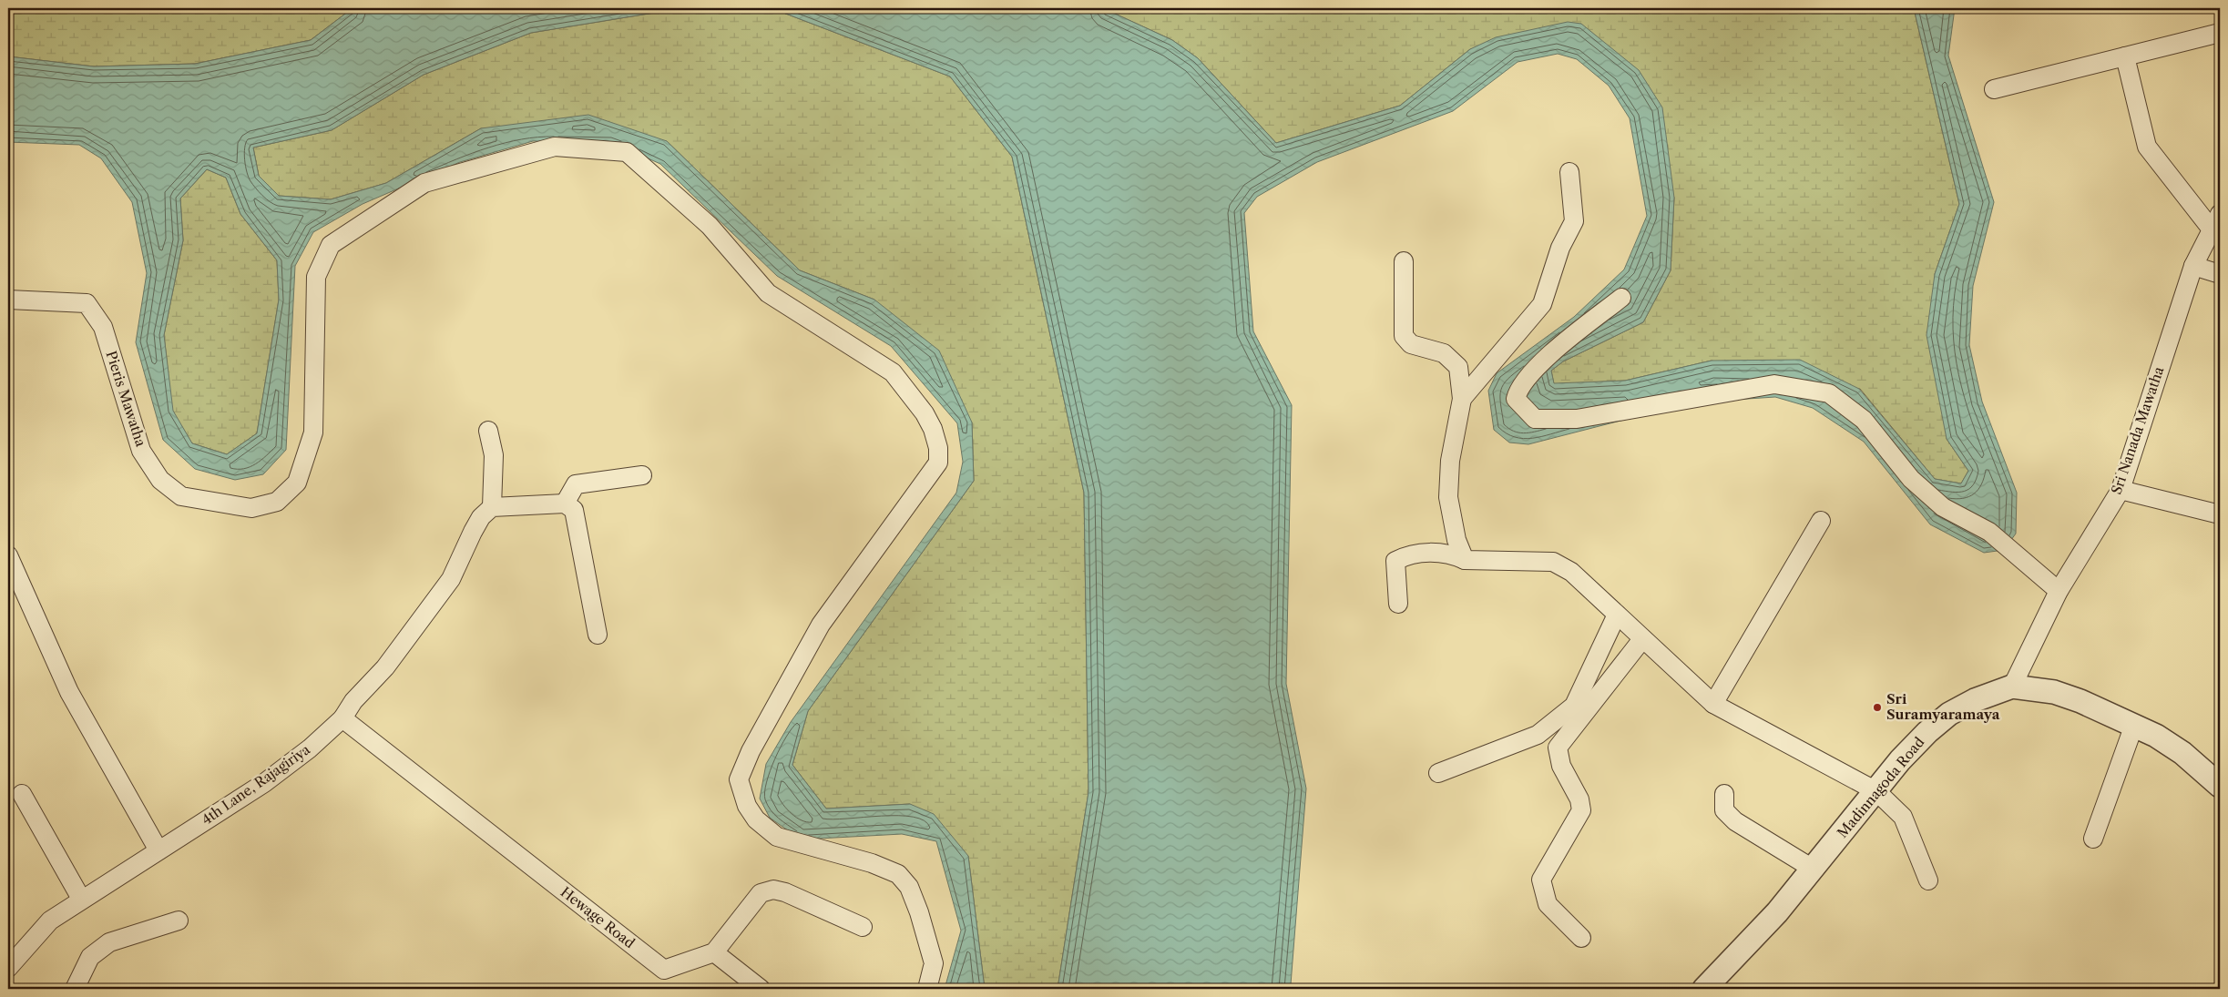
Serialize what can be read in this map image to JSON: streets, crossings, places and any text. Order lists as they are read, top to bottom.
{
  "streets": {
    "street": [
      "Pieris Mawatha",
      "Sri Nanada Mawatha",
      "4th Lane, Rajagiriya",
      "Madinnagoda Road",
      "Hewage Road"
    ]
  },
  "crossings": [
    ["Sri Nanada Mawatha", "Madinnagoda Road"],
    ["4th Lane, Rajagiriya", "Hewage Road"]
  ],
  "places": ["Sri Suramyaramaya"]
}
